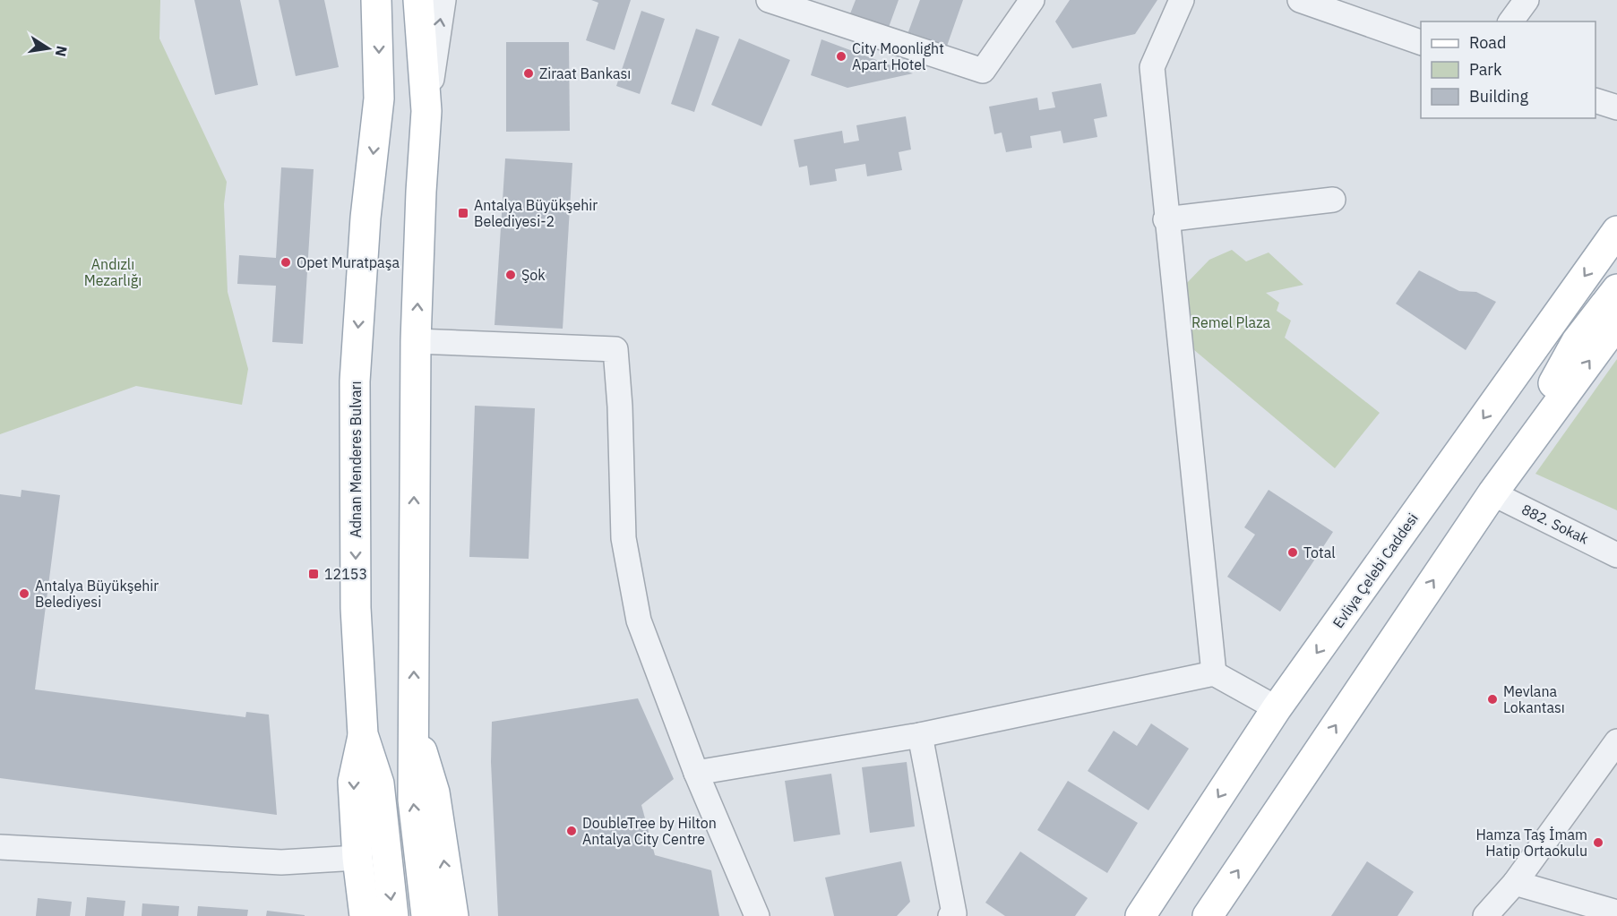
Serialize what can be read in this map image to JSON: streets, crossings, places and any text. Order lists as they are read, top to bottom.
{
  "streets": {
    "main road": ["Adnan Menderes Bulvarı", "Evliya Çelebi Caddesi"],
    "street": ["882. Sokak"]
  },
  "parks": ["Andızlı Mezarlığı", "Remel Plaza"],
  "places": {
    "other": [
      "City Moonlight Apart Hotel",
      "Ziraat Bankası",
      "Opet Muratpaşa",
      "Şok",
      "Total",
      "Antalya Büyükşehir Belediyesi",
      "Mevlana Lokantası",
      "DoubleTree by Hilton Antalya City Centre",
      "Hamza Taş İmam Hatip Ortaokulu"
    ],
    "transit": ["Antalya Büyükşehir Belediyesi-2", "12153"]
  },
  "legend": ["Road", "Park", "Building"],
  "north": "right"
}
